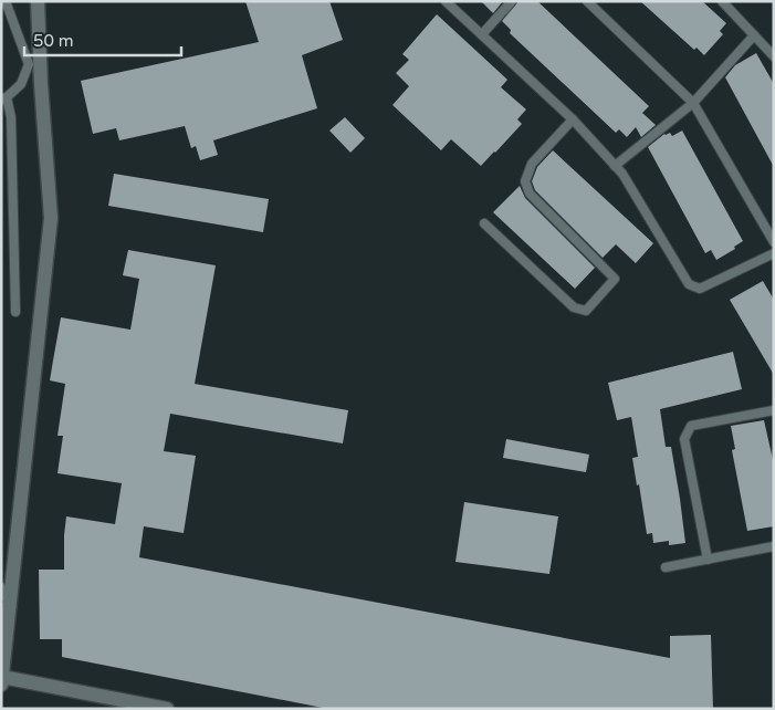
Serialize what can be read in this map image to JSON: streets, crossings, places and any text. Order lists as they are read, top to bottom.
{
  "scale_bar": "50 m"
}
